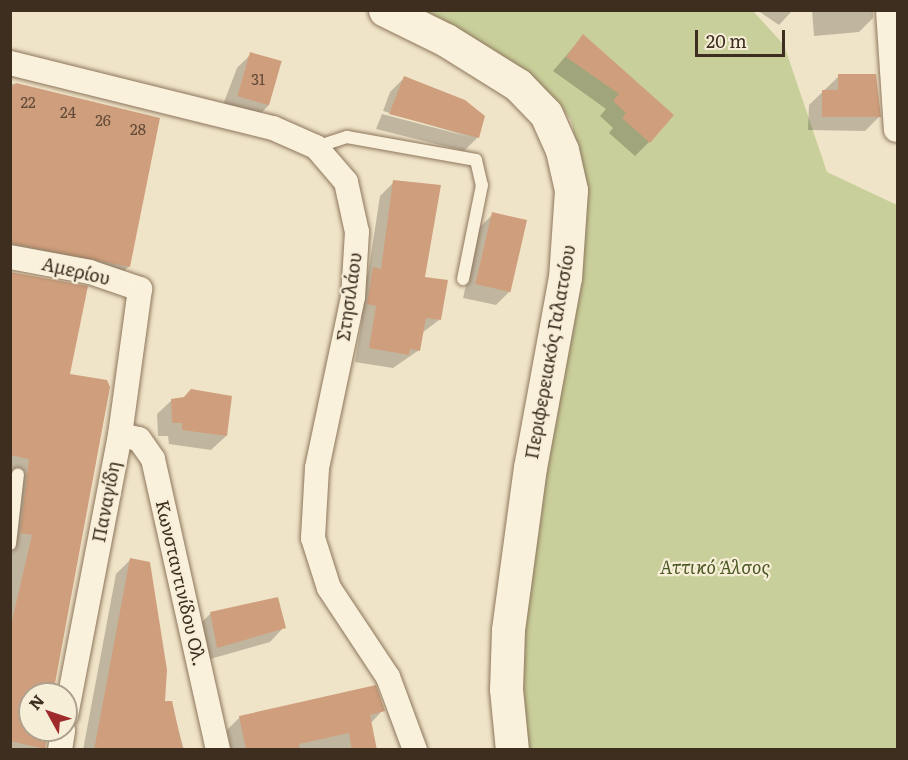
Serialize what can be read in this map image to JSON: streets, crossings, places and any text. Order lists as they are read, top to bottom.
{
  "streets": {
    "street": [
      "Αμερίου",
      "Στησιλάου",
      "Περιφερειακός Γαλατσίου",
      "Παναγίδη",
      "Κωνσταντινίδου Ολ."
    ]
  },
  "crossings": [
    ["Αμερίου", "Παναγίδη"],
    ["Παναγίδη", "Κωνσταντινίδου Ολ."]
  ],
  "parks": ["Αττικό Άλσος"],
  "house_numbers": [
    "31",
    "22",
    "24",
    "26",
    "28"
  ],
  "scale_bar": "20 m",
  "north": "top left"
}
